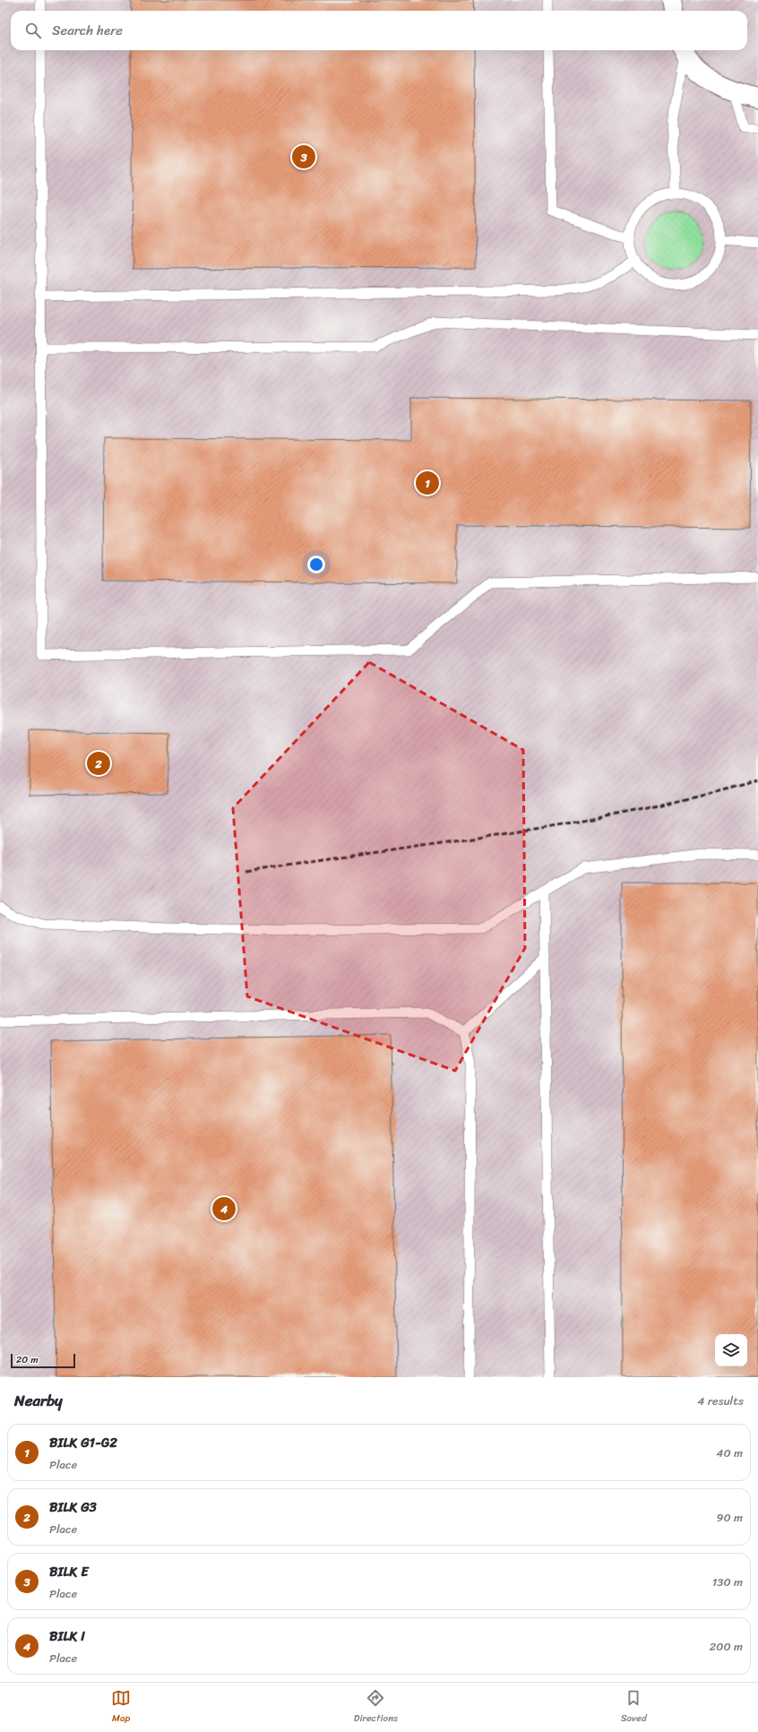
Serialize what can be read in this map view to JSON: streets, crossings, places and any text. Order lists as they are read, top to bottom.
{
  "scale_bar": "20 m",
  "page": {
    "search": "Search here",
    "pins": [
      "3",
      "1",
      "2",
      "4"
    ],
    "scale": "20 m",
    "heading": ["Nearby", "4 results"],
    "list": [
      {
        "mark": "1",
        "name": "BILK G1-G2",
        "note": "Place",
        "value": "40 m"
      },
      {
        "mark": "2",
        "name": "BILK G3",
        "note": "Place",
        "value": "90 m"
      },
      {
        "mark": "3",
        "name": "BILK E",
        "note": "Place",
        "value": "130 m"
      },
      {
        "mark": "4",
        "name": "BILK I",
        "note": "Place",
        "value": "200 m"
      }
    ],
    "nav": ["Map", "Directions", "Saved"]
  }
}
